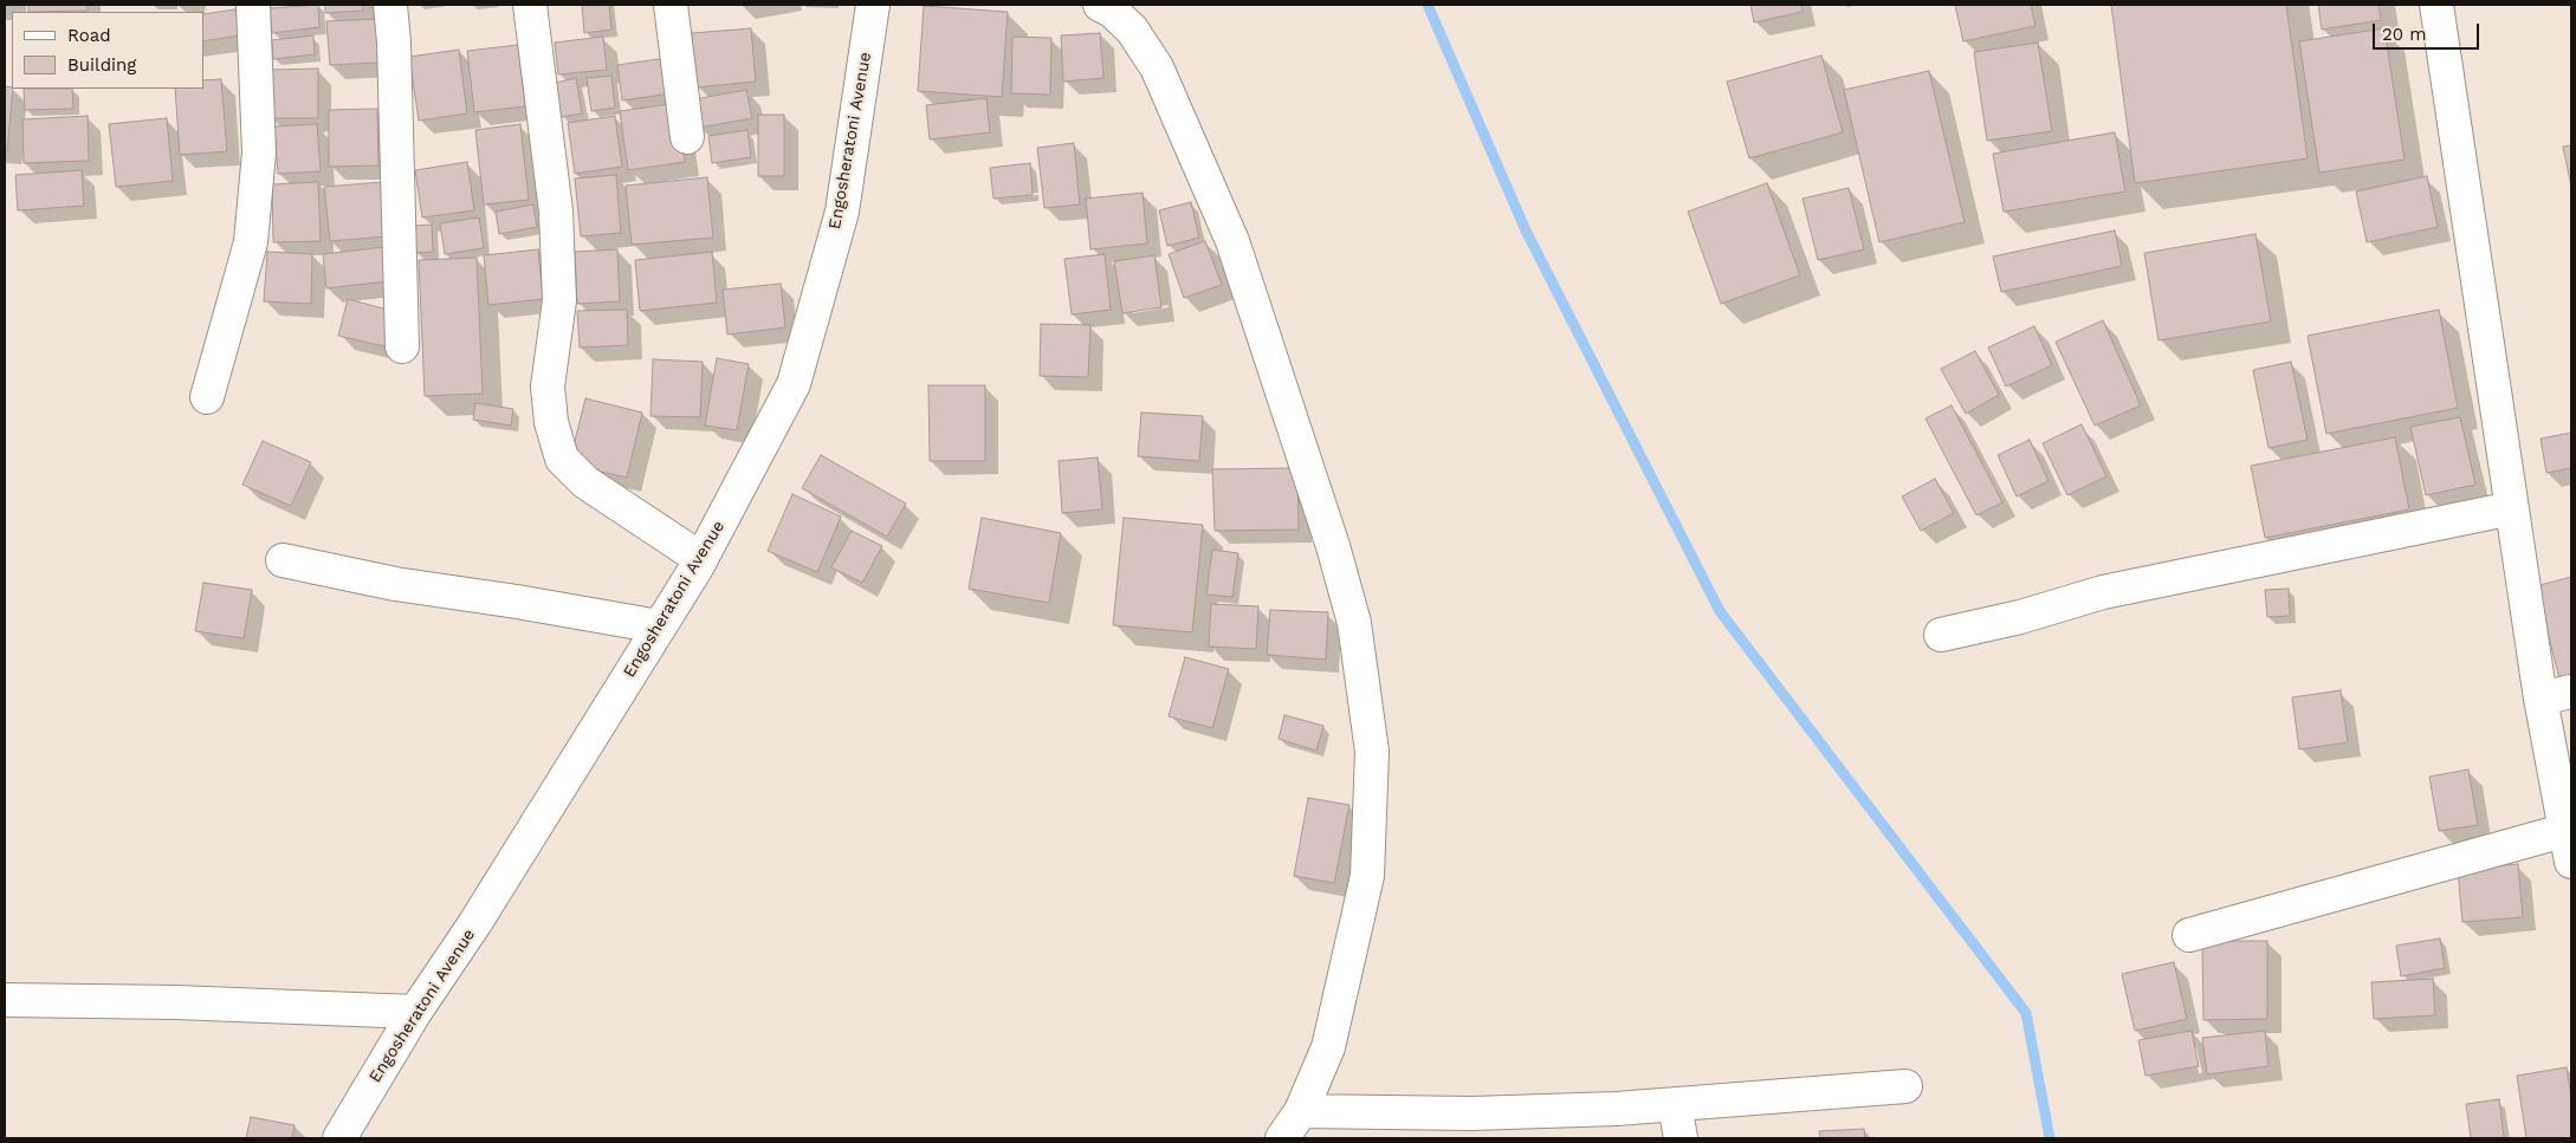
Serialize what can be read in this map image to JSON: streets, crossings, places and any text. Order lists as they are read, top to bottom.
{
  "streets": {
    "street": ["Engosheratoni Avenue"]
  },
  "legend": ["Road", "Building"],
  "scale_bar": "20 m"
}
